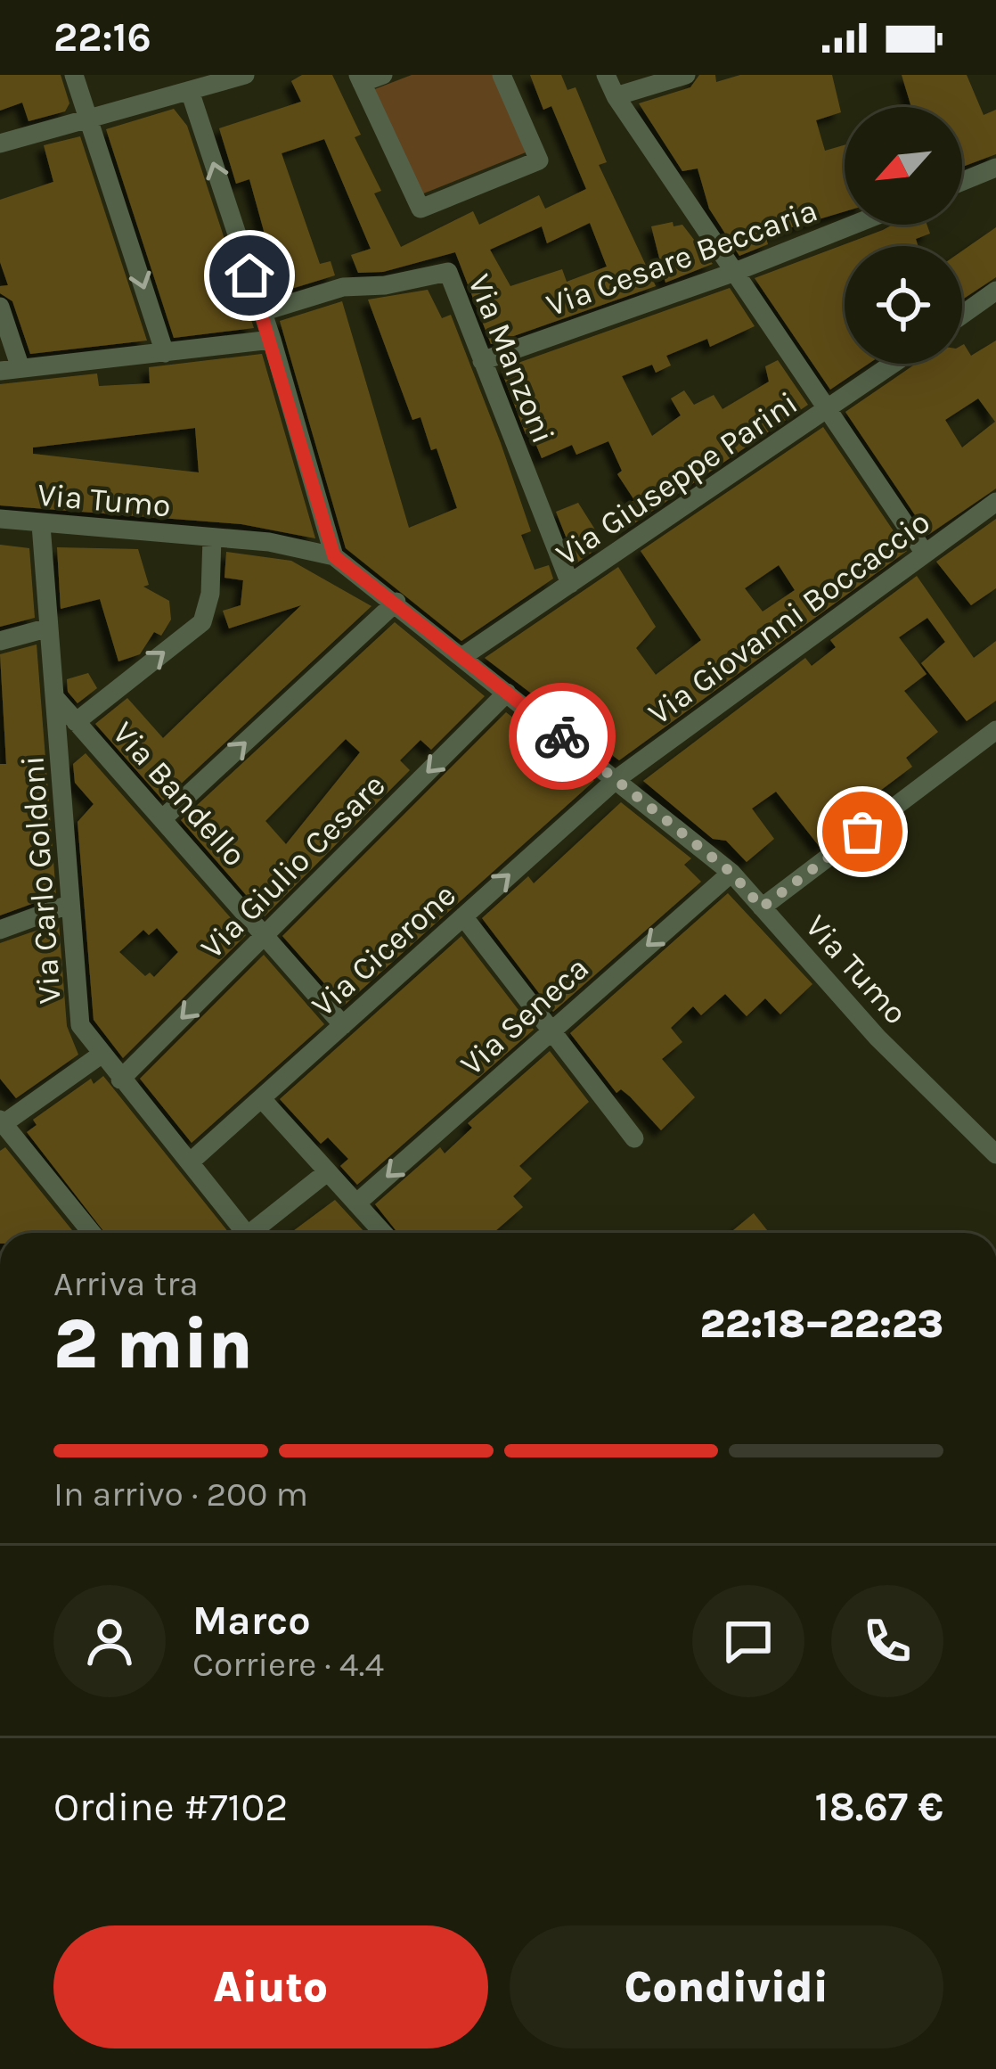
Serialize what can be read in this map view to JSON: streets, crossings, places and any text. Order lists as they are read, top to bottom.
{
  "streets": {
    "street": [
      "Via Cesare Beccaria",
      "Via Manzoni",
      "Via Giuseppe Parini",
      "Via Tumo",
      "Via Giovanni Boccaccio",
      "Via Bandello",
      "Via Giulio Cesare",
      "Via Carlo Goldoni",
      "Via Cicerone",
      "Via Seneca"
    ]
  },
  "crossings": [
    ["Via Cesare Beccaria", "Via Manzoni"],
    ["Via Manzoni", "Via Giuseppe Parini"],
    ["Via Giuseppe Parini", "Via Tumo"],
    ["Via Tumo", "Via Giovanni Boccaccio"],
    ["Via Tumo", "Via Giulio Cesare"],
    ["Via Tumo", "Via Carlo Goldoni"],
    ["Via Tumo", "Via Cicerone"],
    ["Via Tumo", "Via Seneca"],
    ["Via Giovanni Boccaccio", "Via Cicerone"],
    ["Via Bandello", "Via Giulio Cesare"],
    ["Via Bandello", "Via Carlo Goldoni"],
    ["Via Bandello", "Via Cicerone"],
    ["Via Giulio Cesare", "Via Carlo Goldoni"],
    ["Via Carlo Goldoni", "Via Cicerone"]
  ],
  "one_way": ["Via Cicerone", "Via Seneca"],
  "north": "bottom left",
  "page": {
    "status": "22:16",
    "heading": ["2 min", "Arriva tra", "22:18–22:23"],
    "panel": [
      "Marco",
      "Corriere · 4.4",
      "Ordine #7102",
      "18.67 €"
    ],
    "bar": "In arrivo · 200 m",
    "buttons": ["Aiuto", "Condividi"]
  }
}
